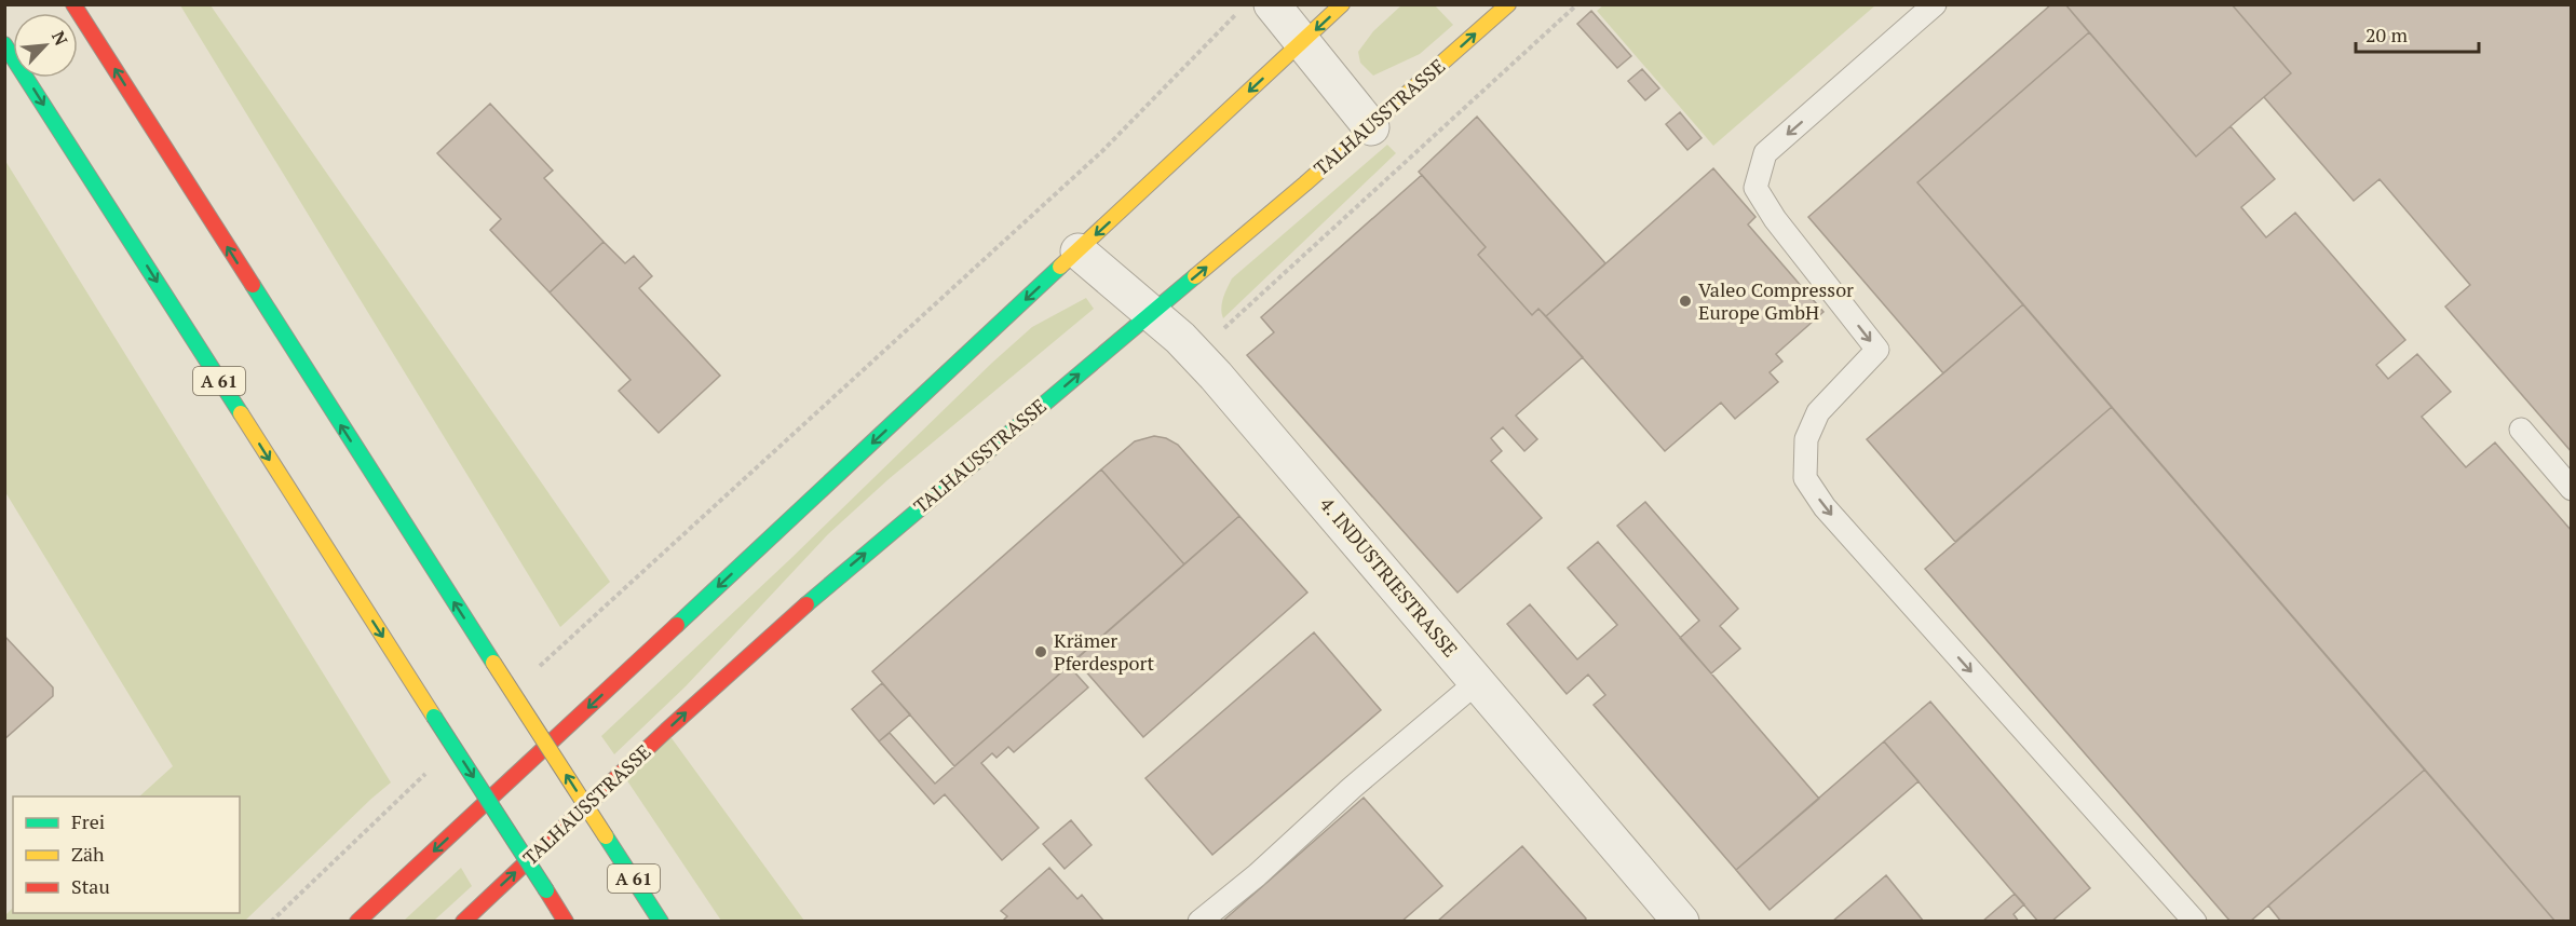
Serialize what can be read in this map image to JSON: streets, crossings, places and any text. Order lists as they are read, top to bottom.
{
  "streets": {
    "main road": ["TALHAUSSTRASSE", "A 61"],
    "street": ["4. INDUSTRIESTRASSE"]
  },
  "crossings": [
    ["TALHAUSSTRASSE", "4. INDUSTRIESTRASSE"]
  ],
  "places": ["Valeo Compressor Europe GmbH", "Krämer Pferdesport"],
  "legend": ["Frei", "Zäh", "Stau"],
  "scale_bar": "20 m",
  "north": "top right"
}
